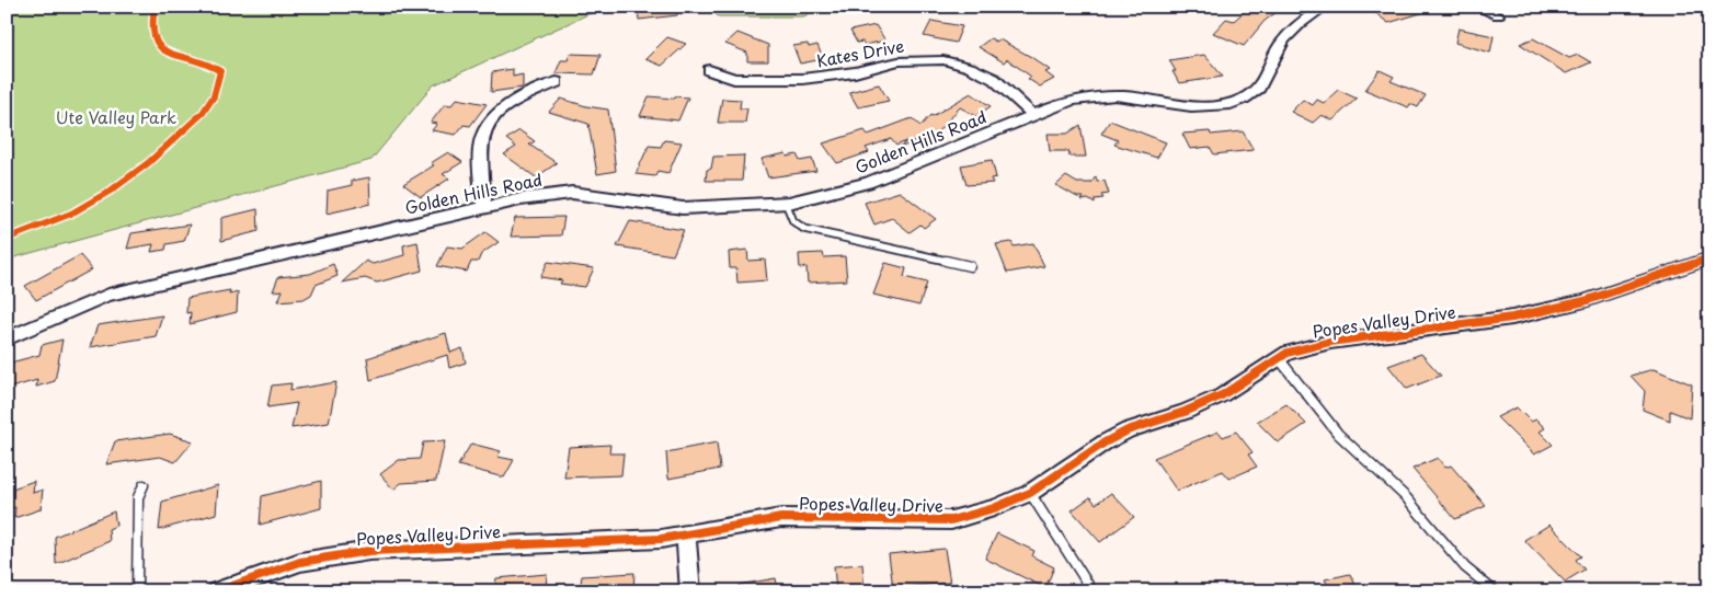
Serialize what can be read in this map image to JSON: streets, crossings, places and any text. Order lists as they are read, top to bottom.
{
  "streets": {
    "street": ["Kates Drive", "Golden Hills Road", "Popes Valley Drive"]
  },
  "crossings": [
    ["Kates Drive", "Golden Hills Road"]
  ],
  "parks": ["Ute Valley Park"]
}
